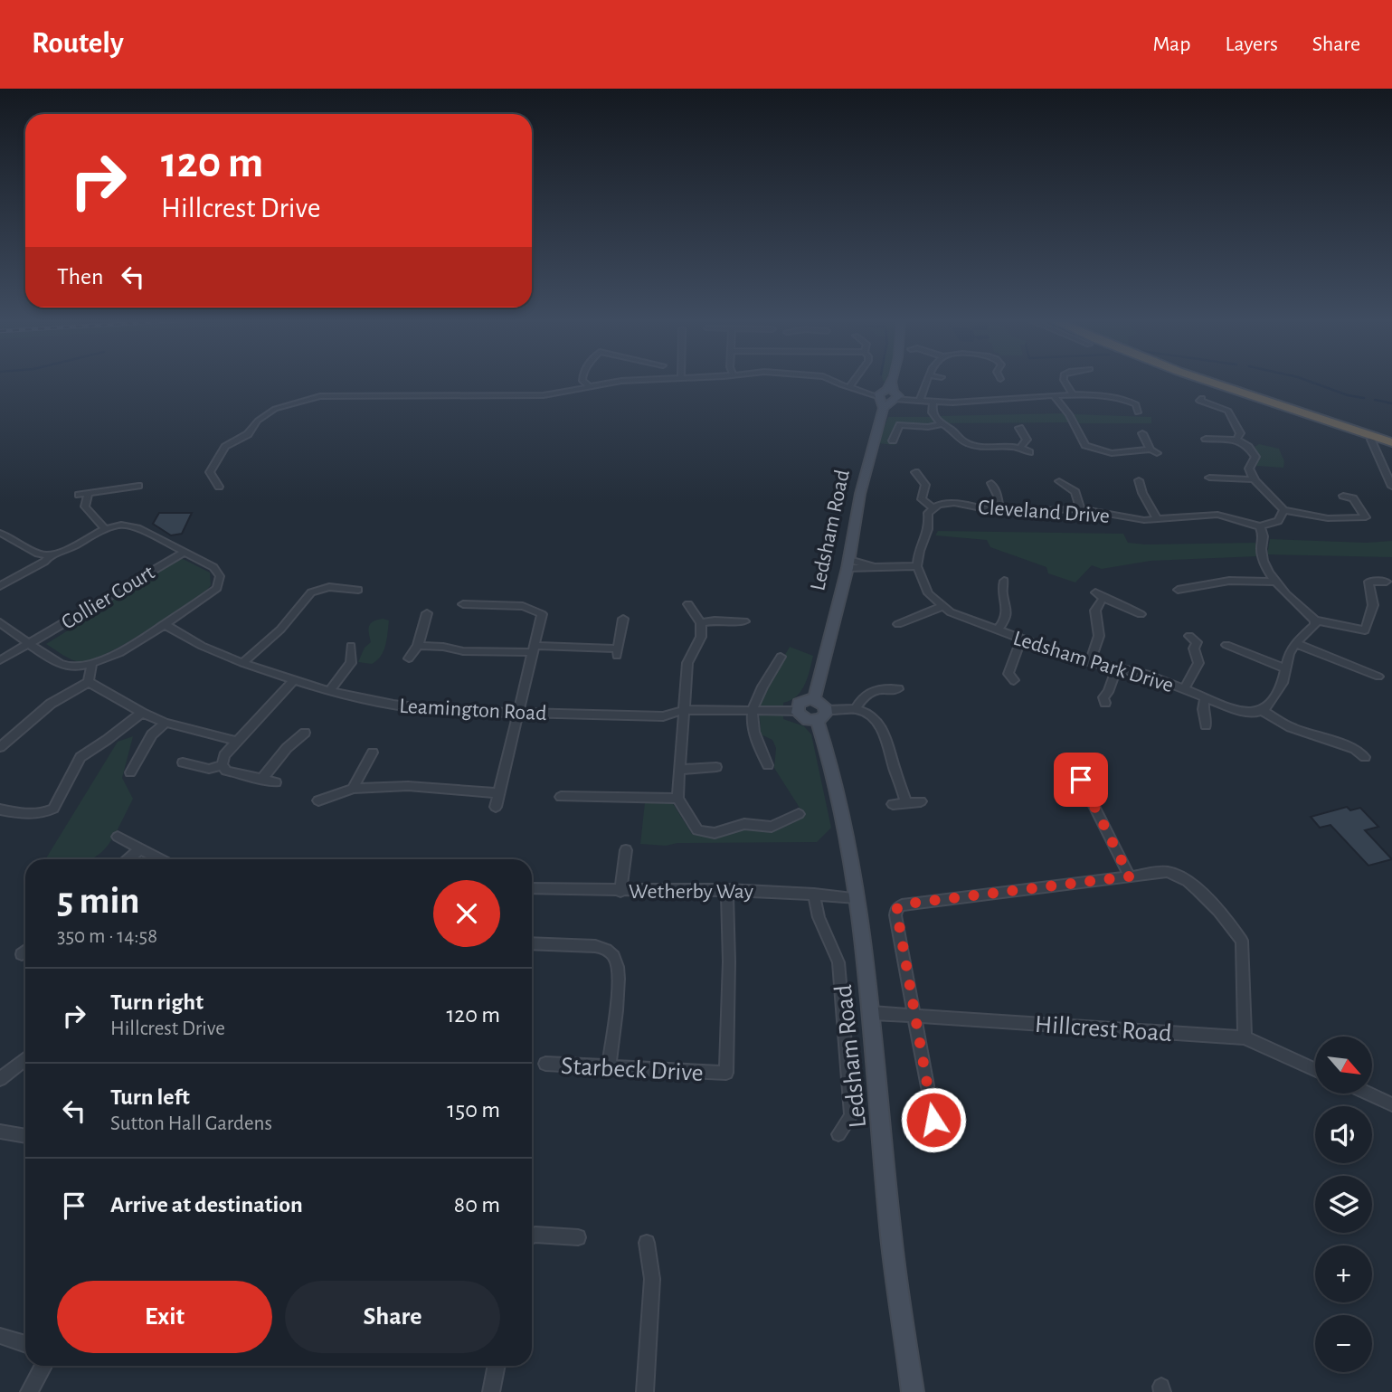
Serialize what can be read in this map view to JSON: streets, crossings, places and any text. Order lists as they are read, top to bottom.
{
  "streets": {
    "main road": ["Ledsham Road"],
    "street": [
      "Cleveland Drive",
      "Collier Court",
      "Ledsham Park Drive",
      "Leamington Road",
      "Wetherby Way",
      "Hillcrest Road",
      "Starbeck Drive"
    ]
  },
  "crossings": [
    ["Ledsham Road", "Leamington Road"],
    ["Ledsham Road", "Wetherby Way"],
    ["Ledsham Road", "Hillcrest Road"],
    ["Wetherby Way", "Starbeck Drive"]
  ],
  "north": "bottom right",
  "page": {
    "header": "Routely",
    "nav": ["Map", "Layers", "Share"],
    "turn": ["120 m", "Hillcrest Drive"],
    "then": "Then",
    "heading": ["5 min", "350 m · 14:58"],
    "list": [
      {
        "name": "Turn right",
        "note": "Hillcrest Drive",
        "value": "120 m"
      },
      {
        "name": "Turn left",
        "note": "Sutton Hall Gardens",
        "value": "150 m"
      },
      {
        "name": "Arrive at destination",
        "value": "80 m"
      }
    ],
    "map_buttons": ["+", "−"],
    "buttons": ["Exit", "Share"]
  }
}
